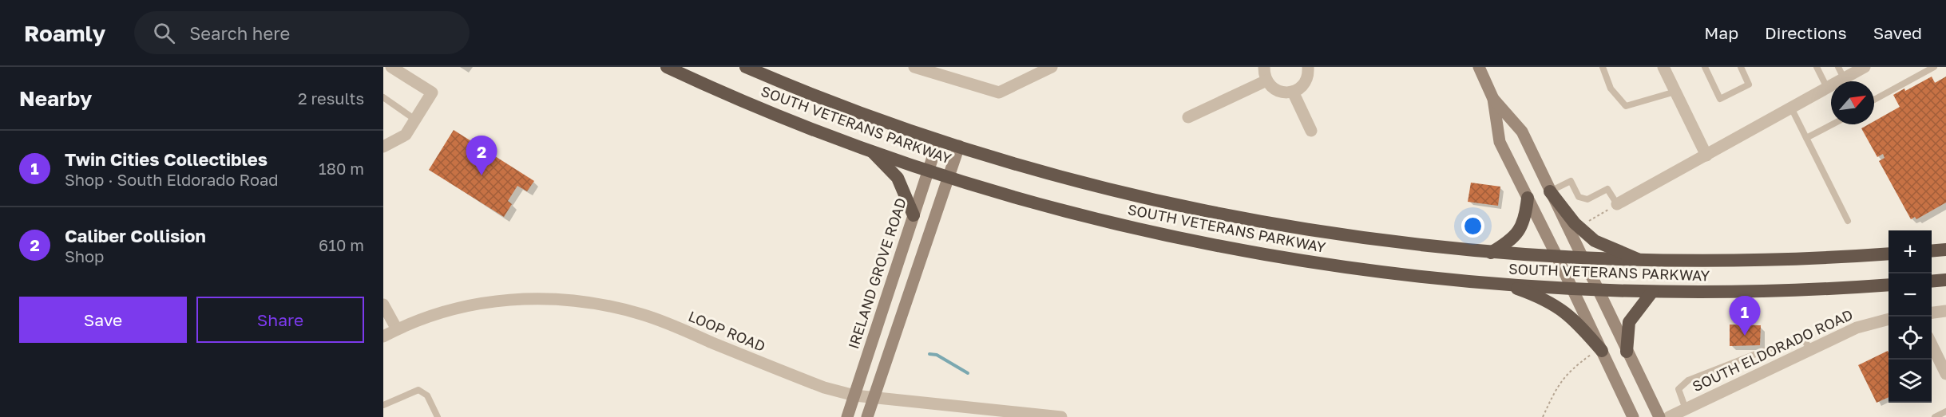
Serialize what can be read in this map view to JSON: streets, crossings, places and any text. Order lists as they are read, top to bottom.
{
  "streets": {
    "highway": ["SOUTH VETERANS PARKWAY"],
    "main road": ["IRELAND GROVE ROAD"],
    "street": ["LOOP ROAD", "SOUTH ELDORADO ROAD"]
  },
  "crossings": [
    ["SOUTH VETERANS PARKWAY", "IRELAND GROVE ROAD"],
    ["IRELAND GROVE ROAD", "LOOP ROAD"]
  ],
  "north": "top right",
  "page": {
    "header": "Roamly",
    "search": "Search here",
    "nav": ["Map", "Directions", "Saved"],
    "heading": ["Nearby", "2 results"],
    "list": [
      {
        "mark": "1",
        "name": "Twin Cities Collectibles",
        "note": "Shop · South Eldorado Road",
        "value": "180 m"
      },
      {
        "mark": "2",
        "name": "Caliber Collision",
        "note": "Shop",
        "value": "610 m"
      }
    ],
    "pins": ["2", "1"],
    "map_buttons": ["+", "−"],
    "buttons": ["Save", "Share"]
  }
}
